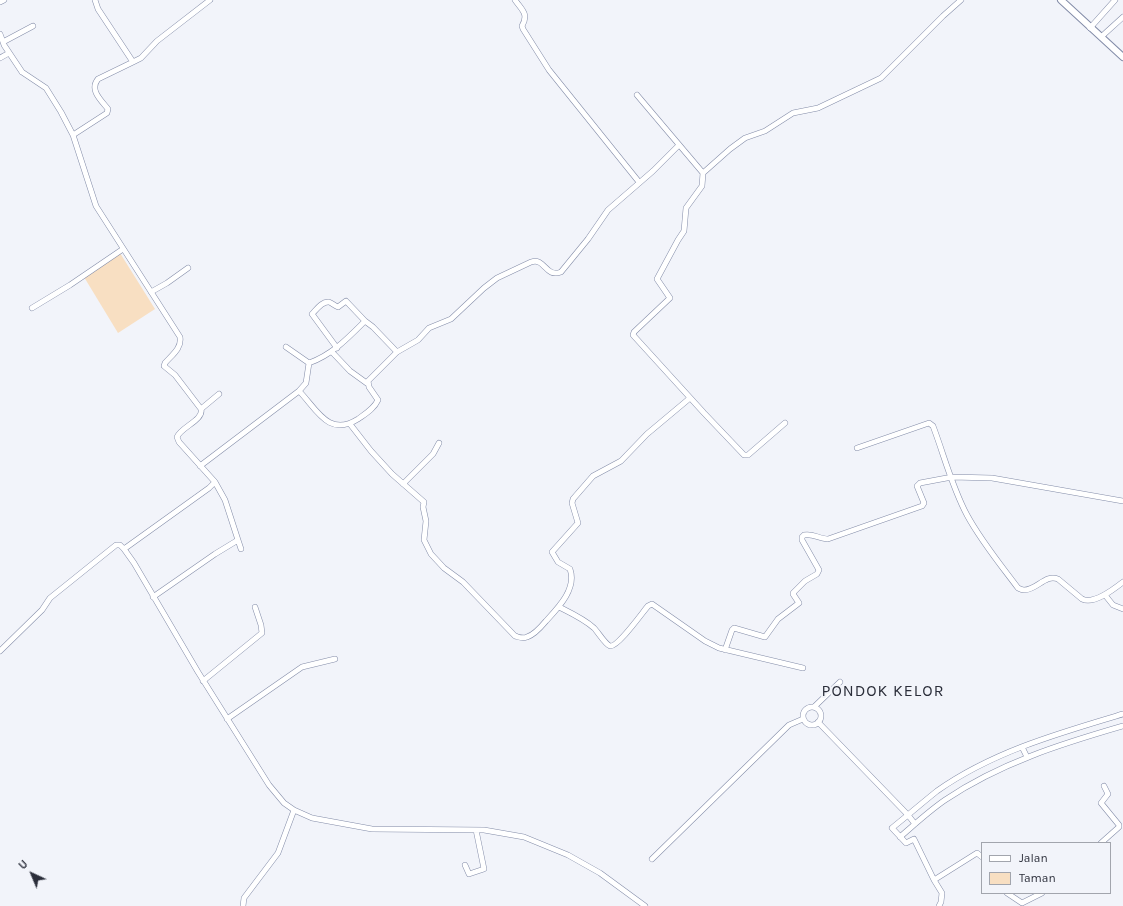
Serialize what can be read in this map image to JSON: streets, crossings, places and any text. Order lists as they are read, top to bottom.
{
  "districts": ["PONDOK KELOR"],
  "legend": ["Jalan", "Taman"],
  "north": "top left"
}
